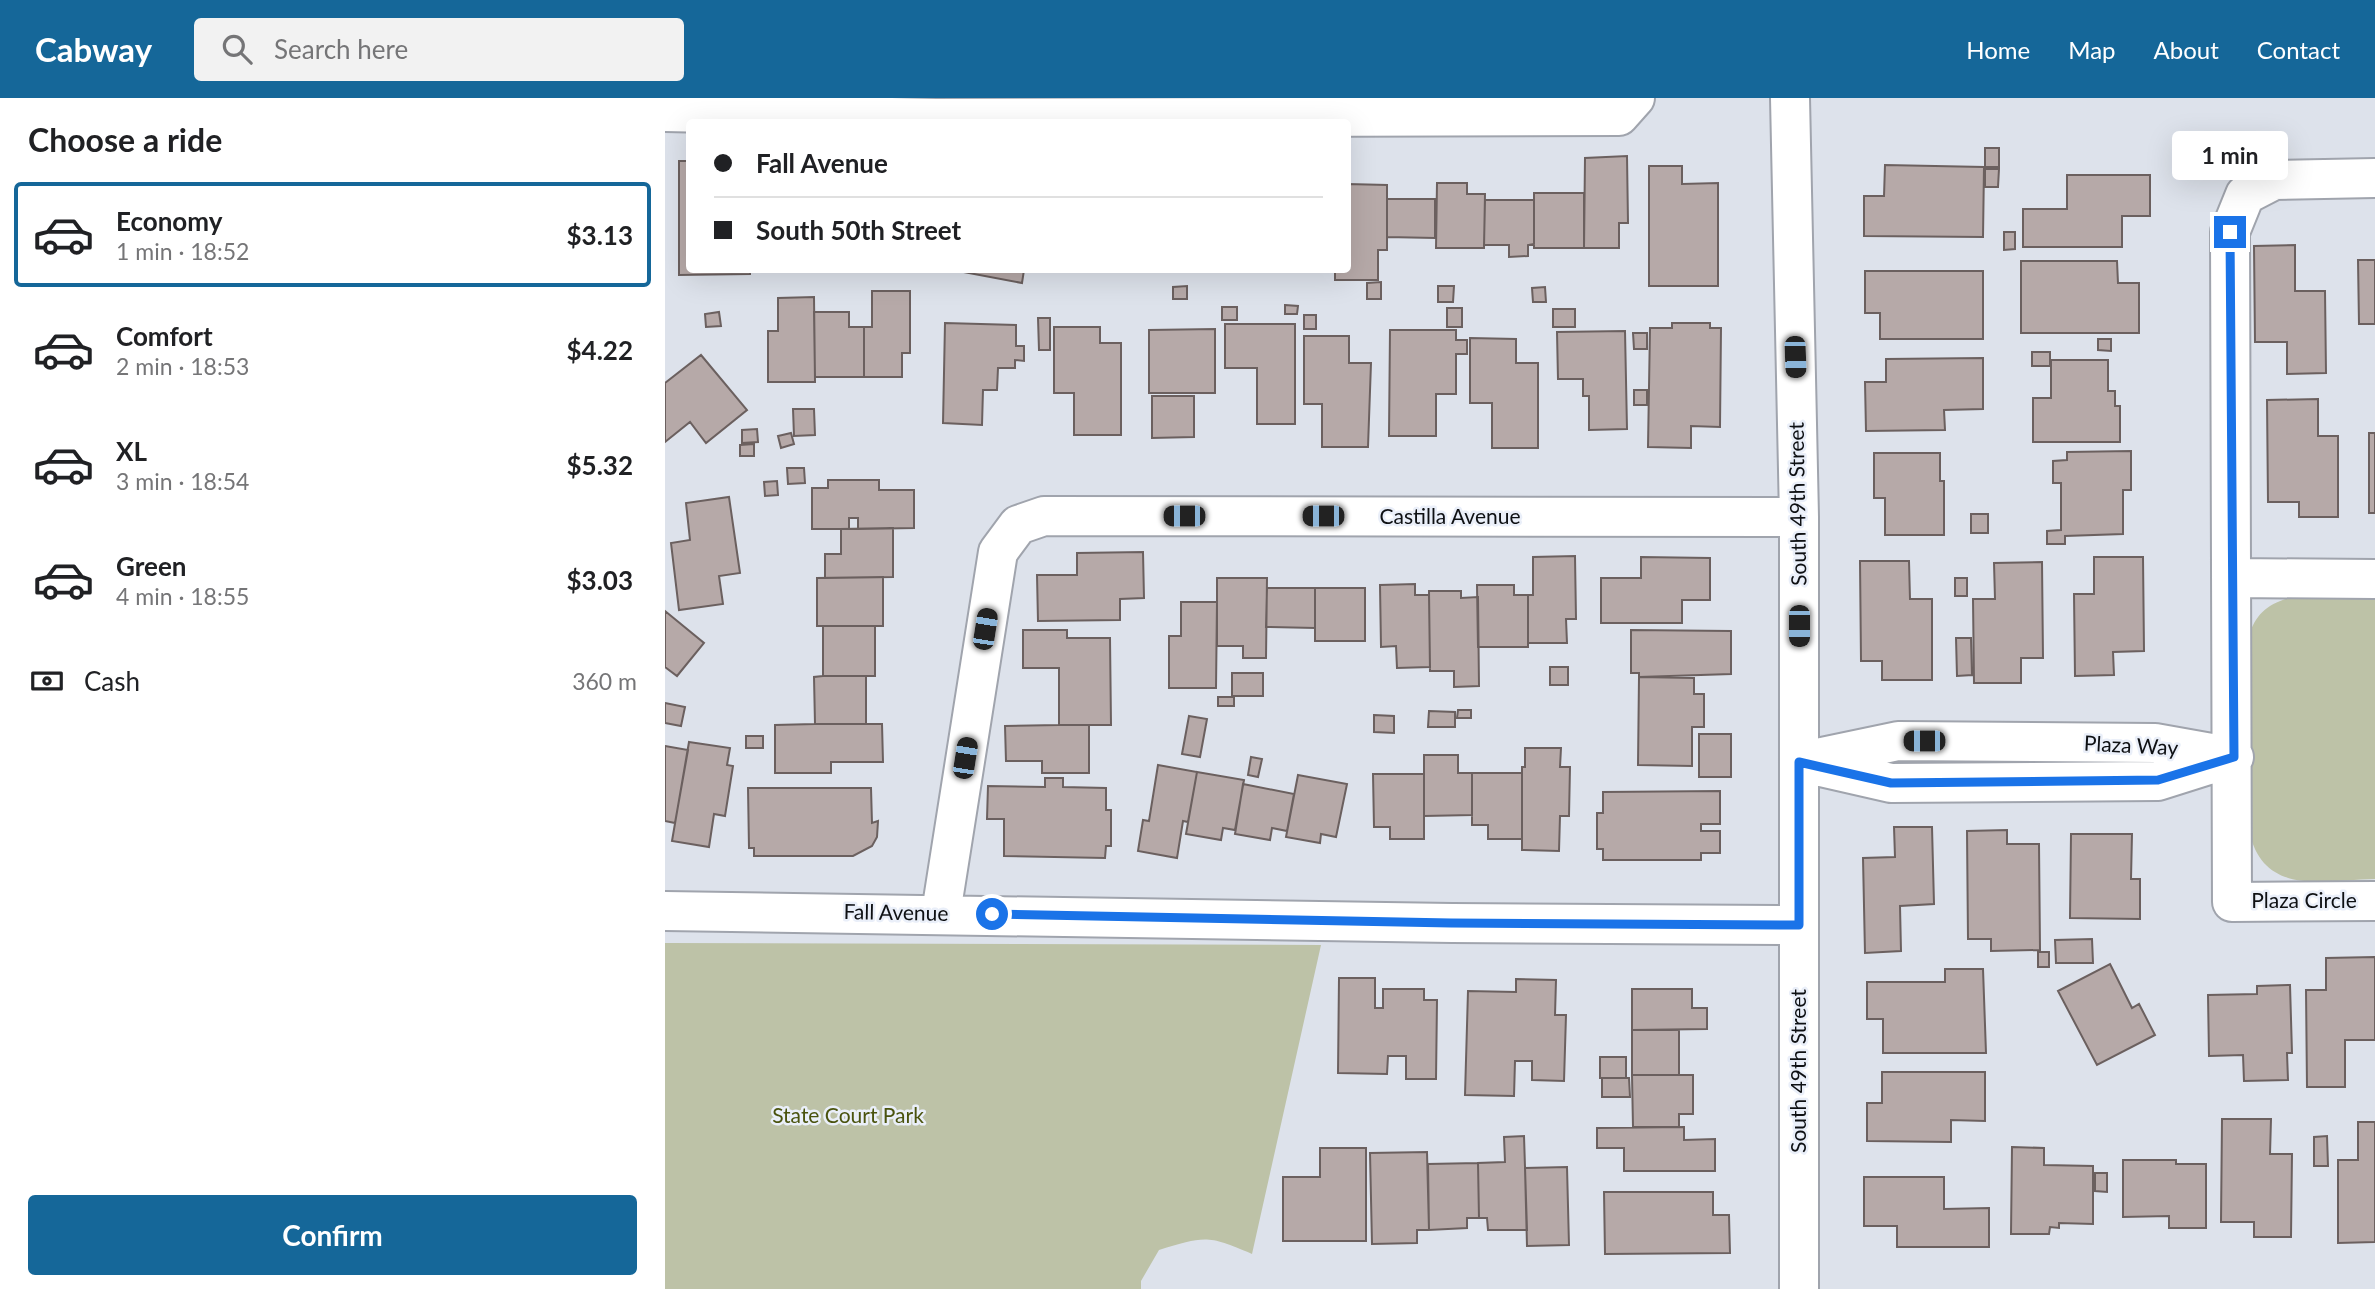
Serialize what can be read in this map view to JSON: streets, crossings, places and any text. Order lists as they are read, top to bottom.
{
  "streets": {
    "street": [
      "South 49th Street",
      "Castilla Avenue",
      "Plaza Way",
      "Plaza Circle",
      "Fall Avenue"
    ]
  },
  "crossings": [
    ["South 49th Street", "Castilla Avenue"],
    ["South 49th Street", "Plaza Way"],
    ["South 49th Street", "Fall Avenue"],
    ["Castilla Avenue", "Fall Avenue"],
    ["Plaza Way", "Plaza Circle"]
  ],
  "parks": ["State Court Park"],
  "page": {
    "header": "Cabway",
    "search": "Search here",
    "nav": [
      "Home",
      "Map",
      "About",
      "Contact"
    ],
    "heading": "Choose a ride",
    "banner": ["Fall Avenue", "South 50th Street"],
    "bubble": "1 min",
    "list": [
      {
        "name": "Economy",
        "note": "1 min · 18:52",
        "value": "$3.13"
      },
      {
        "name": "Comfort",
        "note": "2 min · 18:53",
        "value": "$4.22"
      },
      {
        "name": "XL",
        "note": "3 min · 18:54",
        "value": "$5.32"
      },
      {
        "name": "Green",
        "note": "4 min · 18:55",
        "value": "$3.03"
      }
    ],
    "pay": ["Cash", "360 m"],
    "buttons": "Confirm"
  }
}
